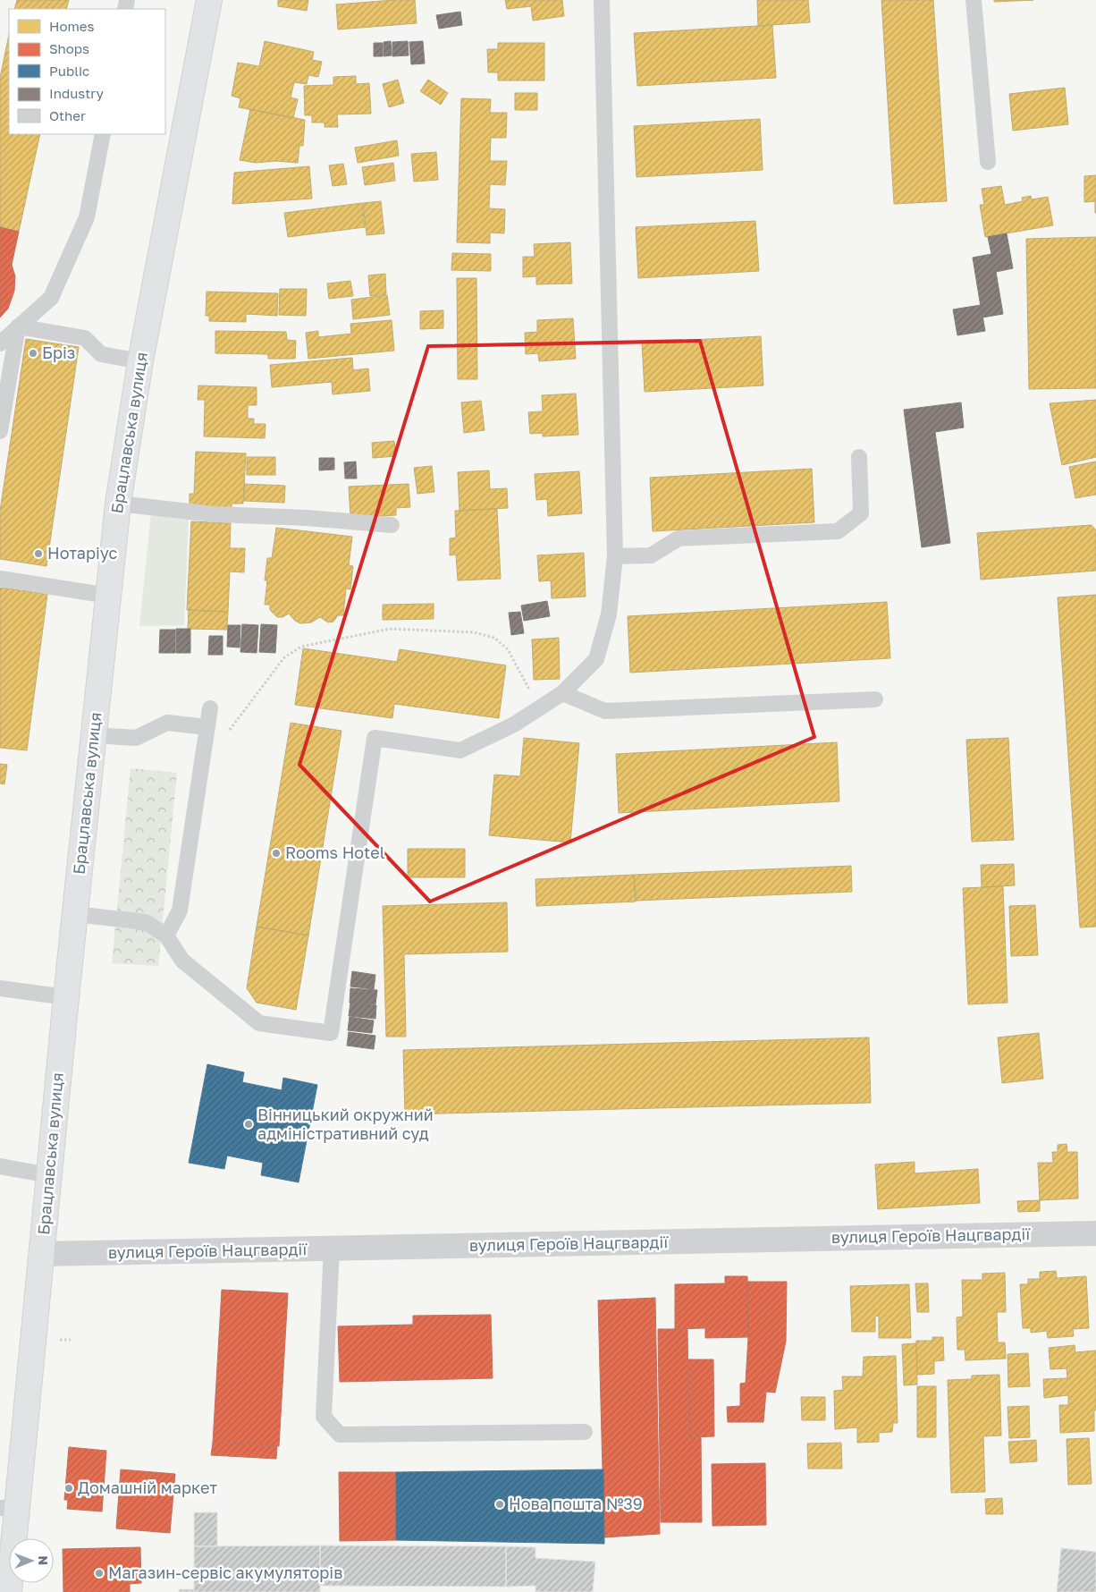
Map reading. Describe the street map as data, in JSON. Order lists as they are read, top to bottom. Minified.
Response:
{"streets":{"main road":["Брацлавська вулиця"],"street":["вулиця Героїв Нацгвардії"]},"crossings":[["Брацлавська вулиця","вулиця Героїв Нацгвардії"]],"places":["Бріз","Нотаріус","Rooms Hotel","Вінницький окружний адміністративний суд","Домашній маркет","Нова пошта №39","Магазин-сервіс акумуляторів"],"legend":["Homes","Shops","Public","Industry","Other"],"north":"right"}
